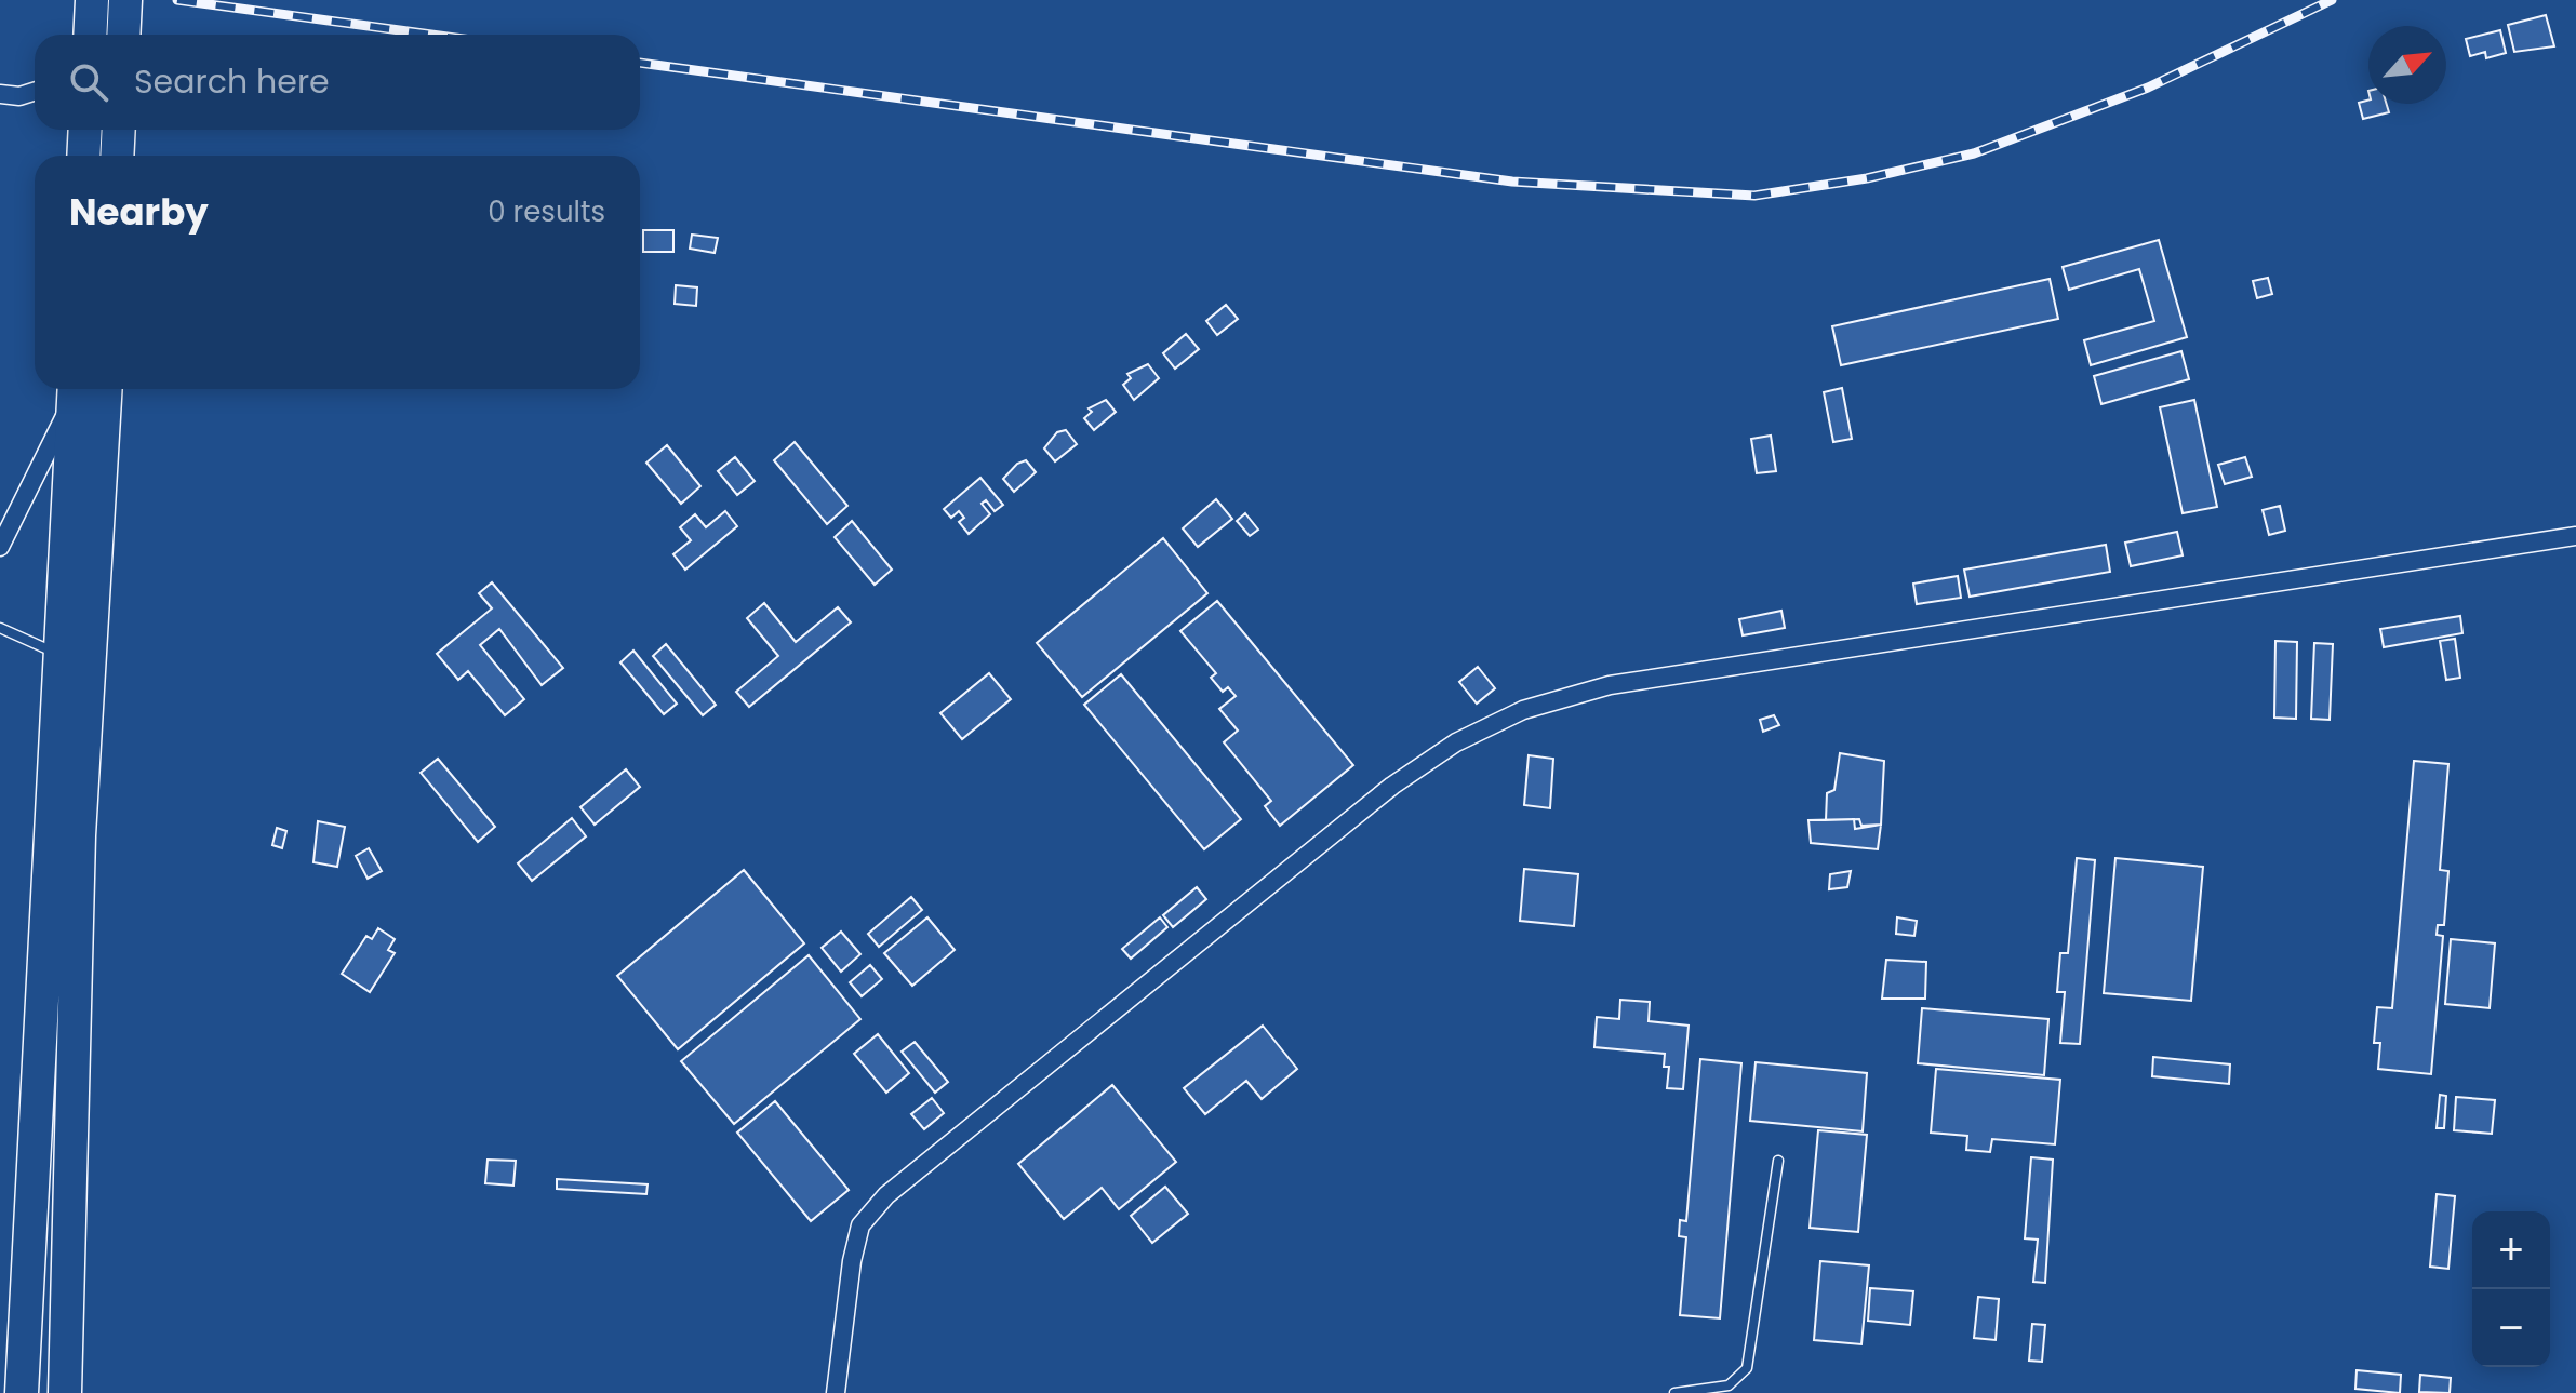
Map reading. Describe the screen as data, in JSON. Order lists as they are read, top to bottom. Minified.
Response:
{"north":"top right","page":{"search":"Search here","heading":["Nearby","0 results"],"map_buttons":["+","−"]}}
